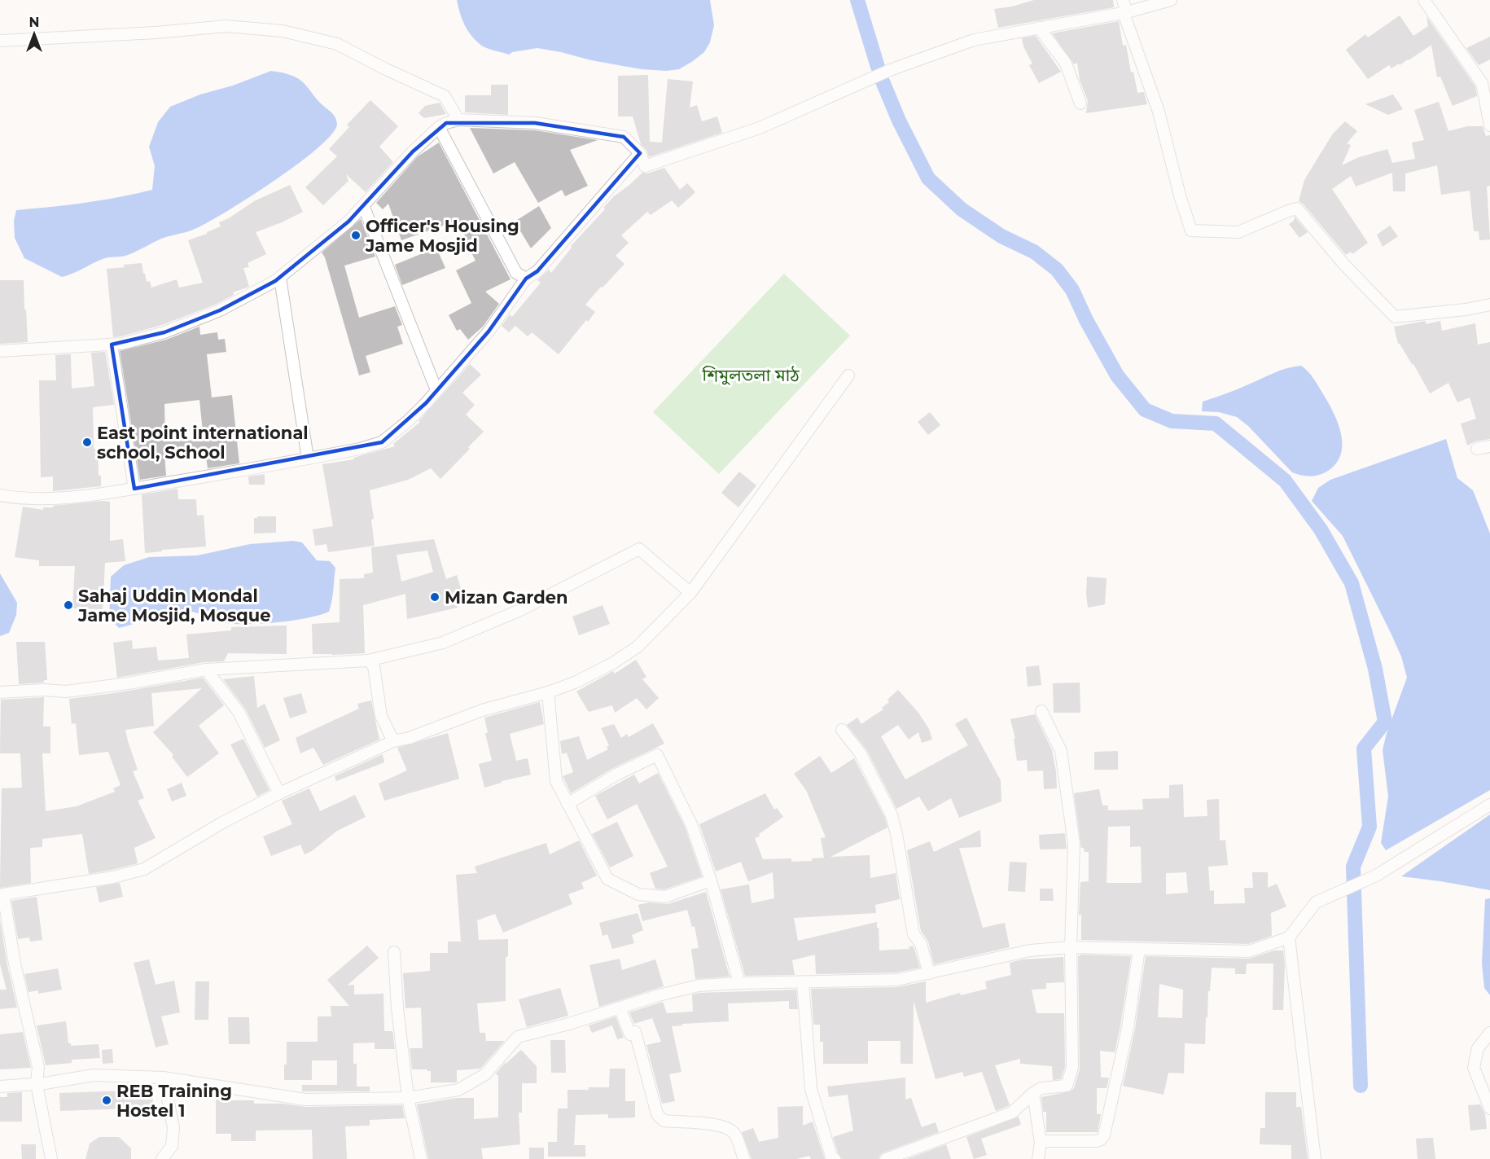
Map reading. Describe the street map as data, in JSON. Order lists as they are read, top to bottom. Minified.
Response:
{"parks":["শিমুলতলা মাঠ"],"places":["Officer's Housing Jame Mosjid","East point international school, School","Mizan Garden","Sahaj Uddin Mondal Jame Mosjid, Mosque","REB Training Hostel 1"],"north":"top"}
